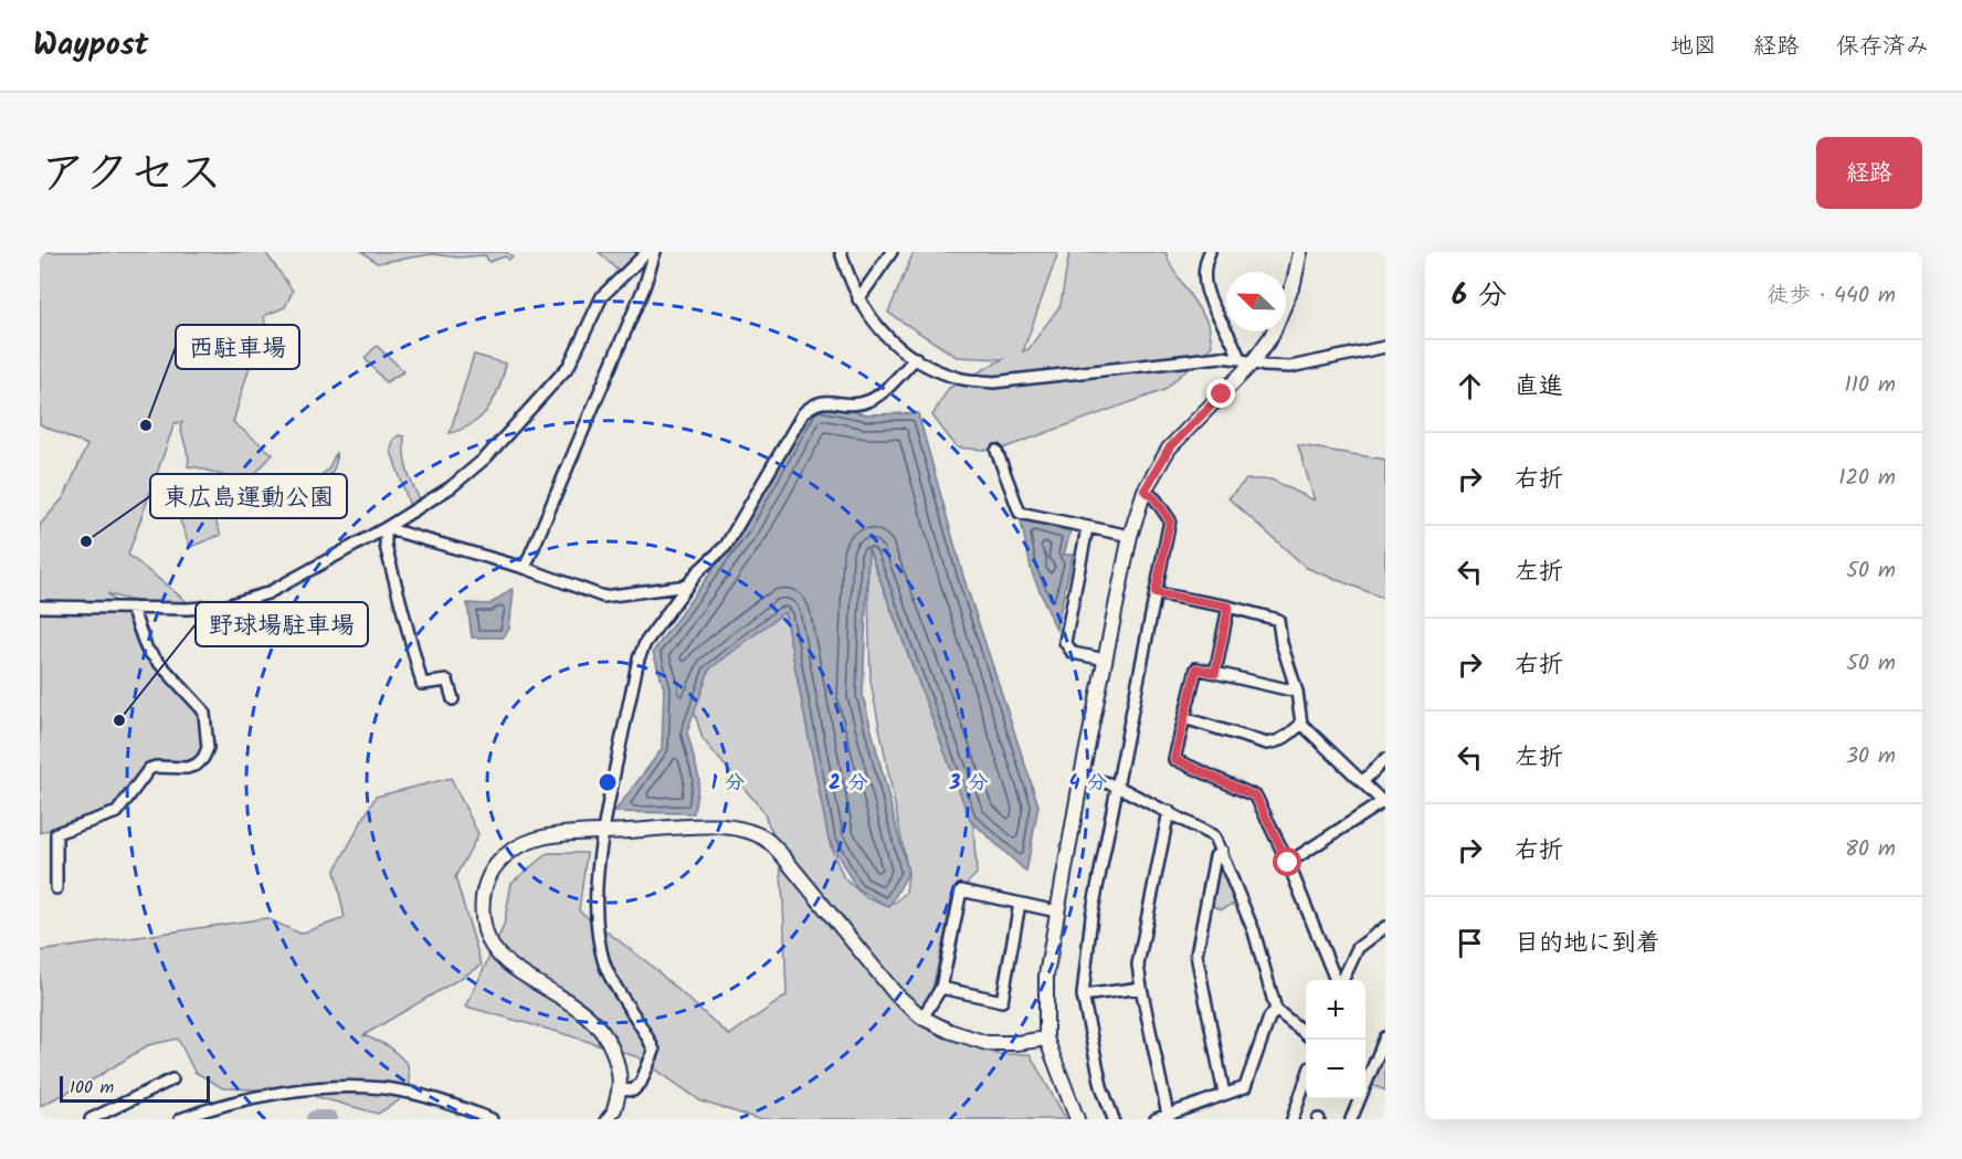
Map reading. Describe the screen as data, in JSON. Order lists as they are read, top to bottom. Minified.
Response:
{"places":["西駐車場","東広島運動公園","野球場駐車場"],"scale_bar":"100 m","north":"top left","page":{"header":"Waypost","nav":["地図","経路","保存済み"],"title":"アクセス","buttons":"経路","heading":["6 分","徒歩 · 440 m"],"list":[["直進","110 m"],["右折","120 m"],["左折","50 m"],["右折","50 m"],["左折","30 m"],["右折","80 m"],"目的地に到着"],"map_buttons":["+","−"],"scale":"100 m"},"rings":["1 分","2 分","3 分","4 分"]}
